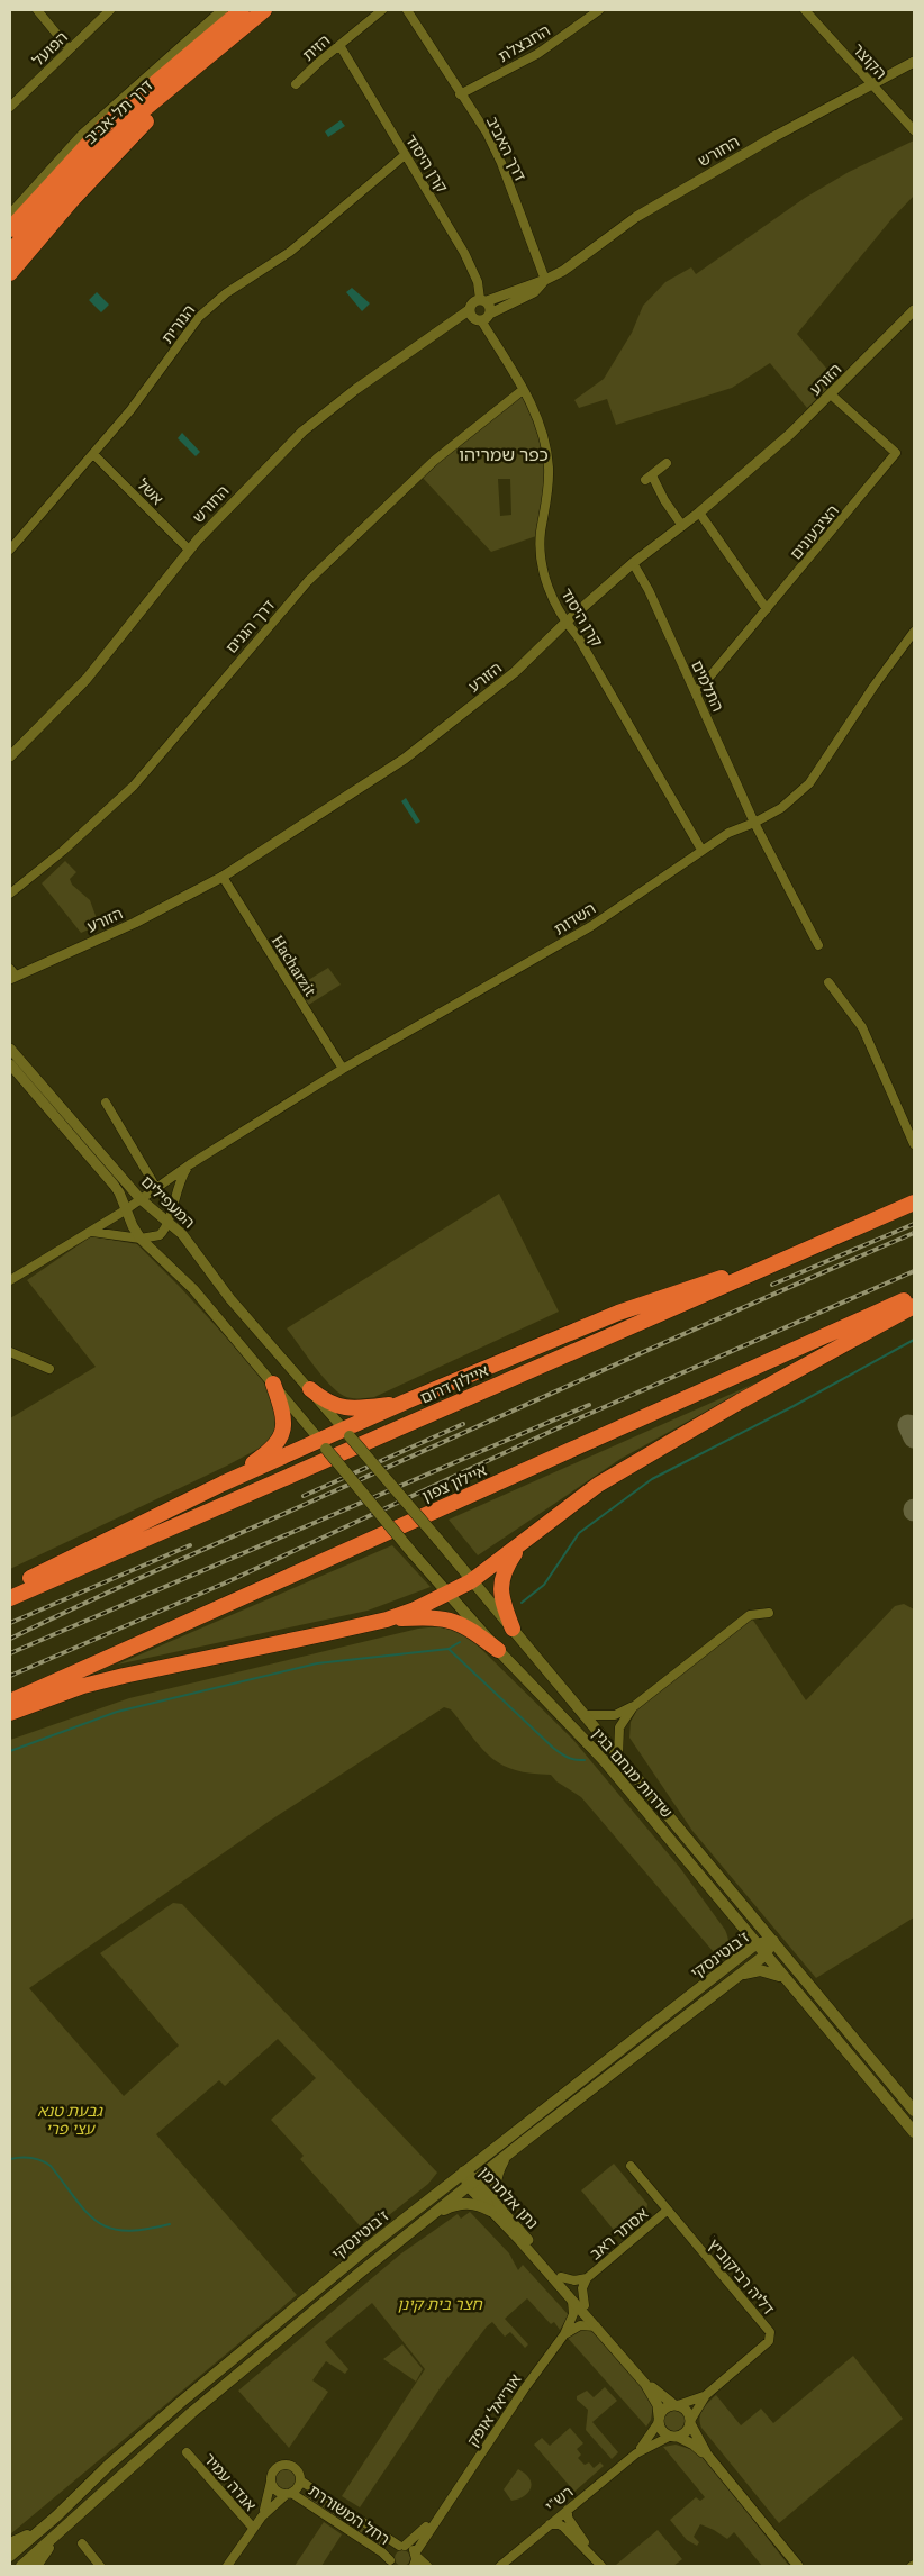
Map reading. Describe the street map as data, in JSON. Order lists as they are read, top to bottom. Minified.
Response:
{"streets":{"highway":["דרך תל-אביב","איילון דרום","איילון צפון"],"main road":["שדרות מנחם בגין","ז'בוטינסקי"],"street":["החבצלת","הזית","הפועל","הקוצר","דרך האביב","החורש","קרן היסוד","הנורית","הזורע","אשל","הציבעונים","דרך הגנים","התלמים","השדות","Hacharzit","המעפילים","נתן אלתרמן","אסתר ראב","'דליה רביקוביץ","אוריאל אופק","אנדה עמיר","רש\"י","רחל המשוררת"]},"crossings":[["החבצלת","דרך האביב"],["הזית","קרן היסוד"],["הקוצר","החורש"],["דרך האביב","החורש"],["החורש","קרן היסוד"],["החורש","אשל"],["קרן היסוד","הנורית"],["קרן היסוד","הזורע"],["קרן היסוד","דרך הגנים"],["קרן היסוד","השדות"],["הנורית","אשל"],["הזורע","הציבעונים"],["הזורע","התלמים"],["הזורע","Hacharzit"],["הציבעונים","התלמים"],["התלמים","השדות"],["השדות","Hacharzit"],["השדות","המעפילים"],["המעפילים","שדרות מנחם בגין"],["שדרות מנחם בגין","ז'בוטינסקי"],["ז'בוטינסקי","נתן אלתרמן"],["נתן אלתרמן","אסתר ראב"],["נתן אלתרמן","'דליה רביקוביץ"],["נתן אלתרמן","אוריאל אופק"],["נתן אלתרמן","רש\"י"],["אסתר ראב","'דליה רביקוביץ"],["'דליה רביקוביץ","רש\"י"],["אוריאל אופק","רחל המשוררת"]],"districts":["כפר שמריהו"],"parks":["גבעת טנא עצי פרי","חצר בית קינן"]}
